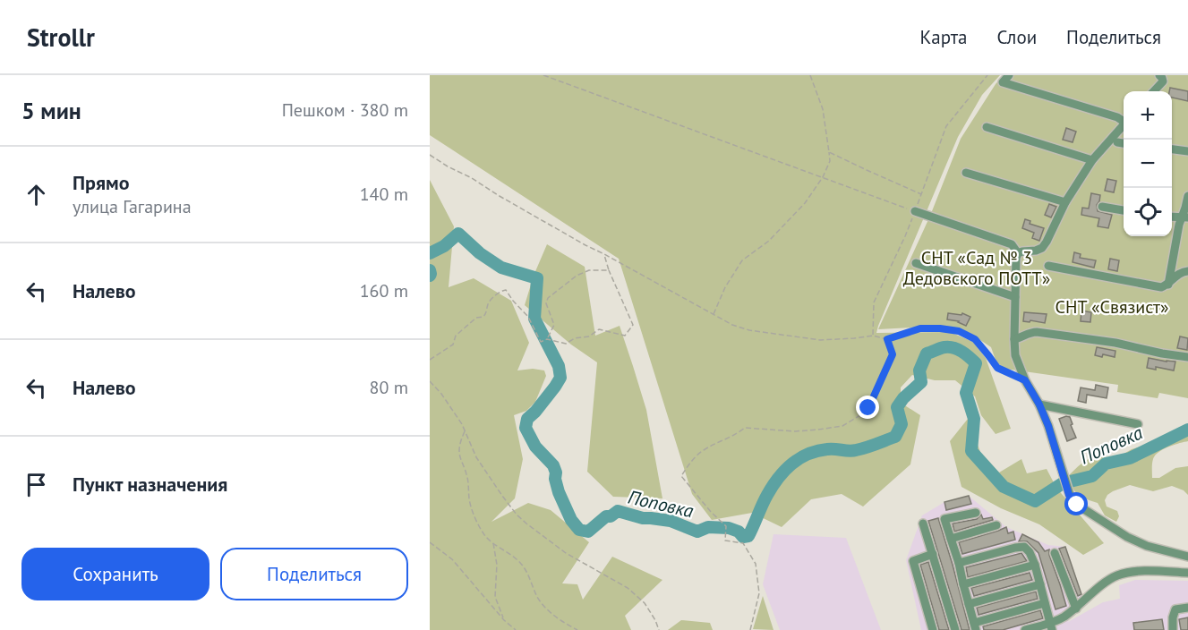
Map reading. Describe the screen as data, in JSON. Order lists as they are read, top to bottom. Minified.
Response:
{"water":["Поповка"],"parks":["СНТ «Сад № 3 Дедовского ПОТТ»","СНТ «Связист»"],"page":{"header":"Strollr","nav":["Карта","Слои","Поделиться"],"heading":["5 мин","Пешком · 380 m"],"map_buttons":["+","−"],"list":[["Прямо","улица Гагарина","140 m"],["Налево","160 m"],["Налево","80 m"],"Пункт назначения"],"buttons":["Сохранить","Поделиться"]}}
